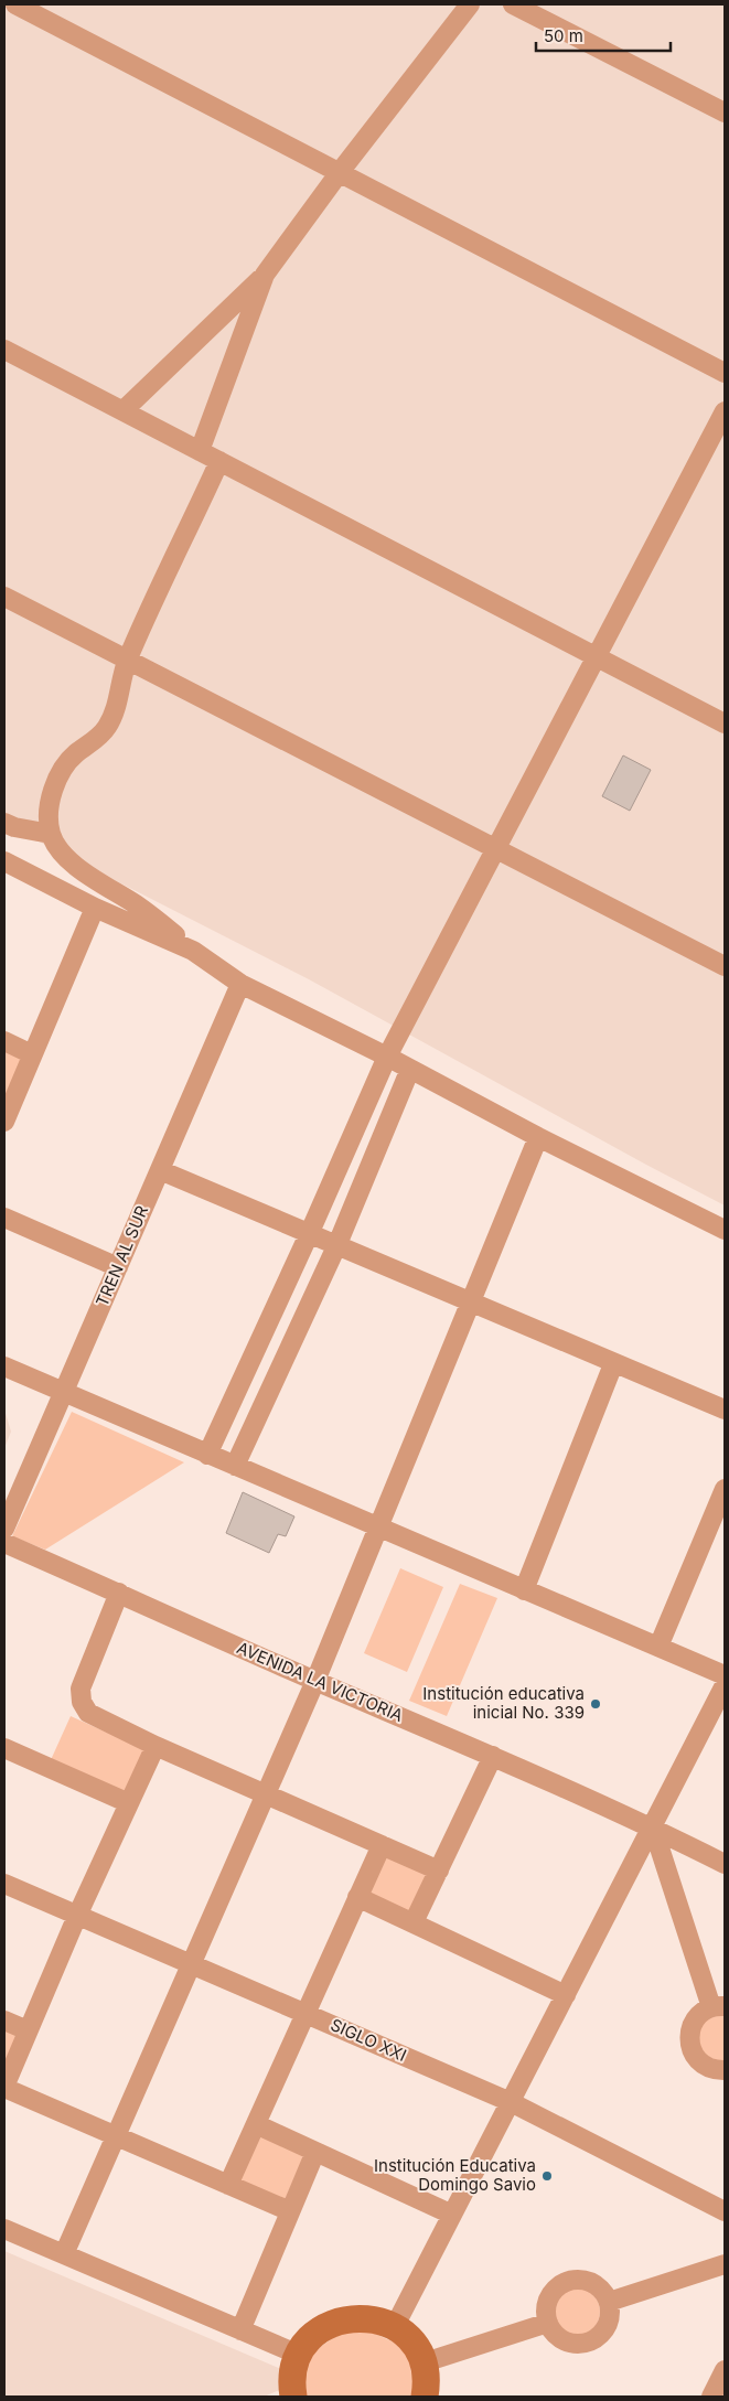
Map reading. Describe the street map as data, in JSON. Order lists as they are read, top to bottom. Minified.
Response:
{"streets":{"street":["TREN AL SUR","AVENIDA LA VICTORIA","SIGLO XXI"]},"places":["Institución educativa inicial No. 339","Institución Educativa Domingo Savio"],"scale_bar":"50 m"}
